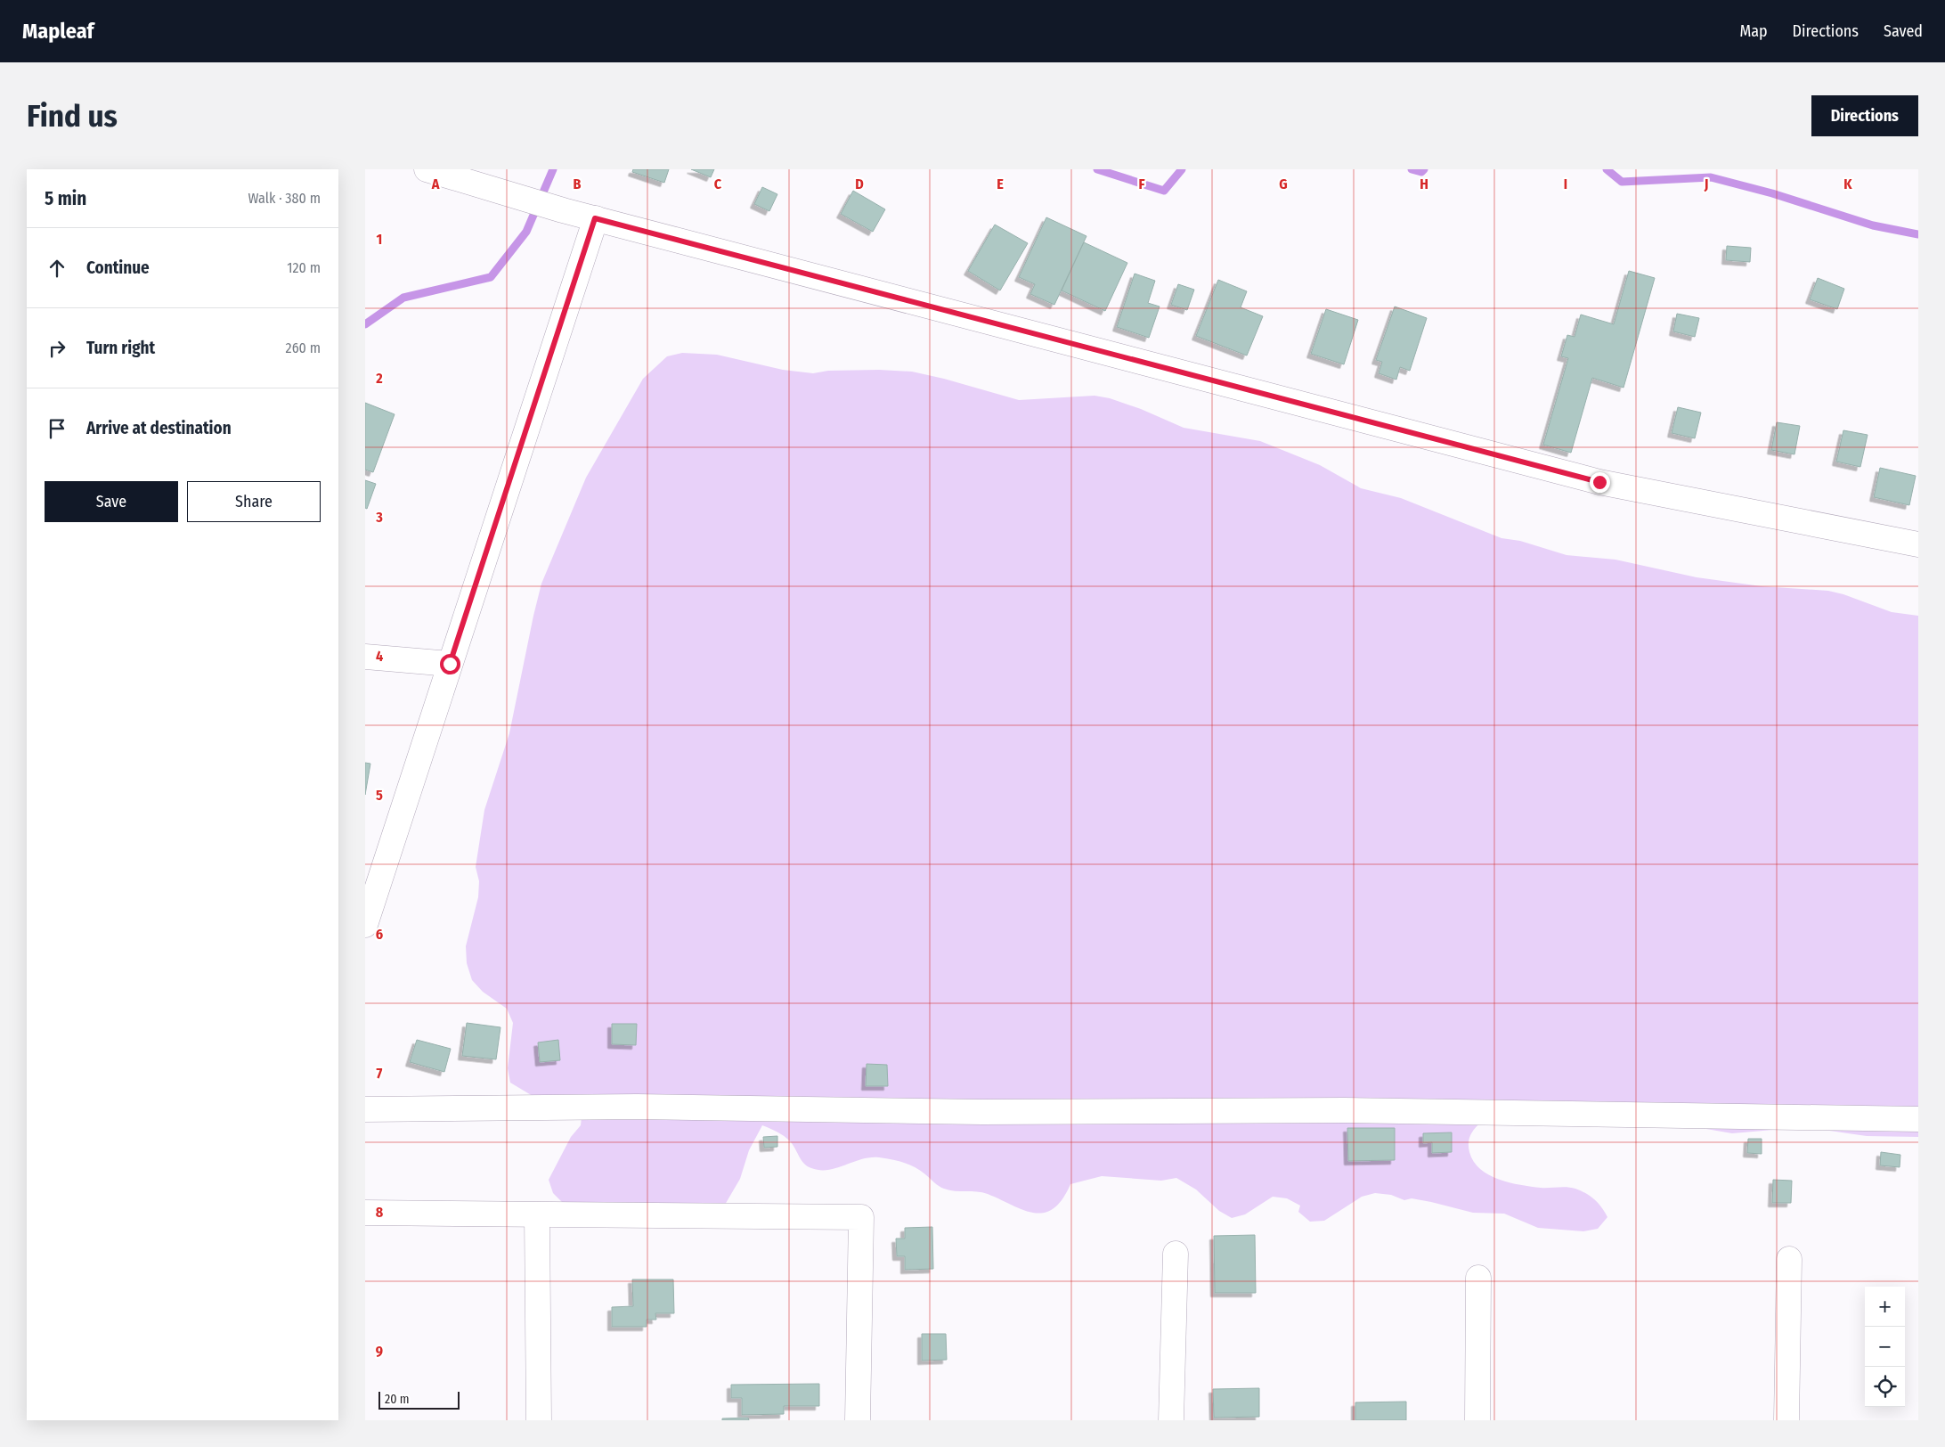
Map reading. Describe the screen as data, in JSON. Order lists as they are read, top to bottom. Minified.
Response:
{"scale_bar":"20 m","page":{"header":"Mapleaf","nav":["Map","Directions","Saved"],"buttons":["Directions",["Save","Share"]],"title":"Find us","heading":["5 min","Walk · 380 m"],"list":[["Continue","120 m"],["Turn right","260 m"],"Arrive at destination"],"map_buttons":["+","−"],"scale":"20 m"},"grid":{"columns":["A","B","C","D","E","F","G","H","I","J","K"],"rows":["1","2","3","4","5","6","7","8","9"]}}
